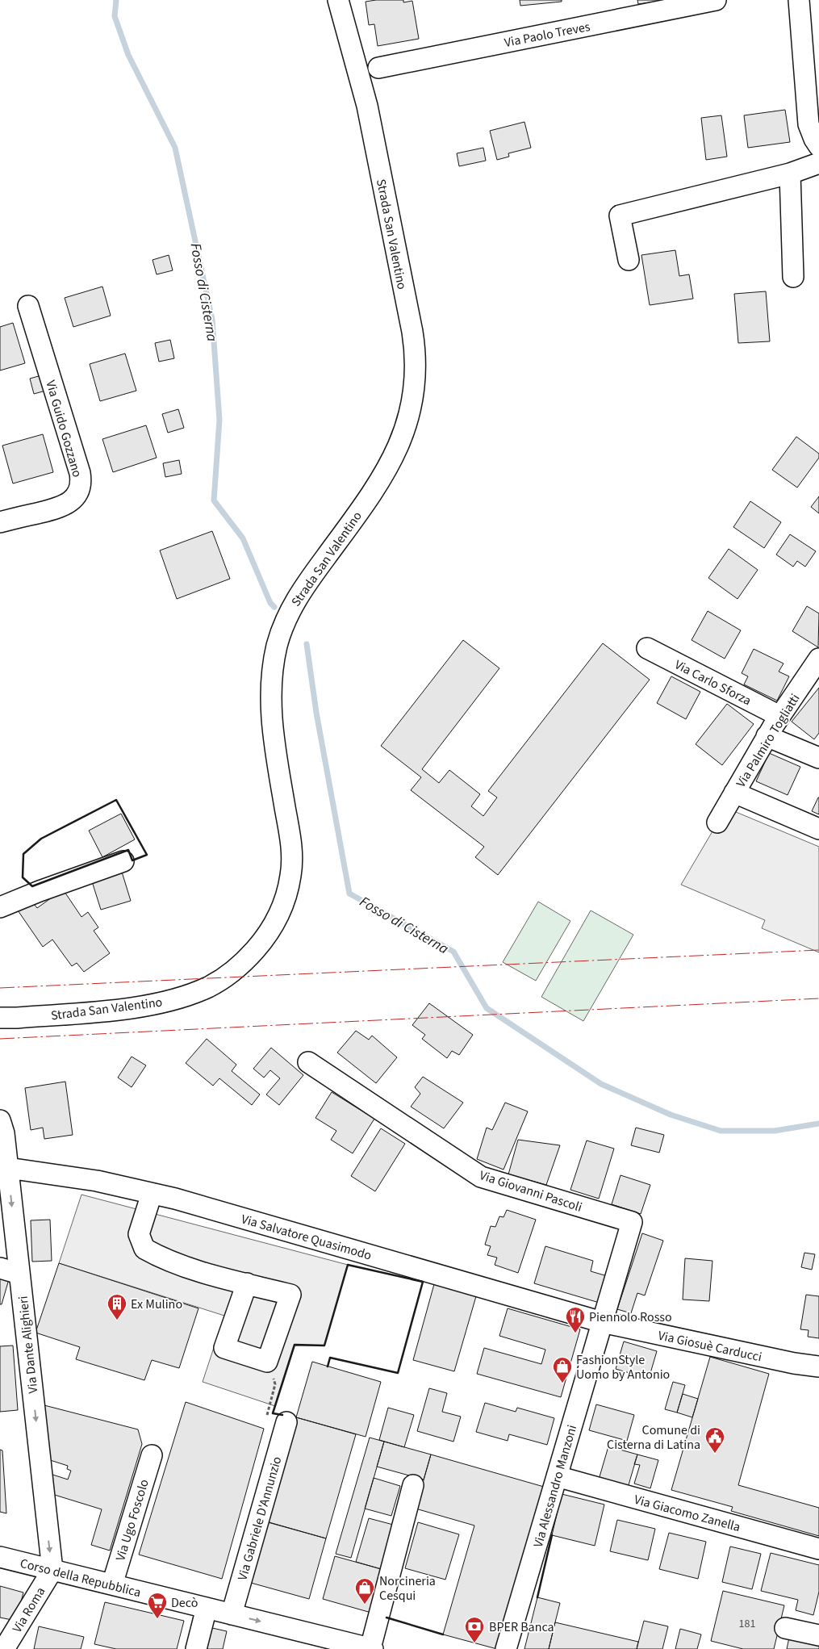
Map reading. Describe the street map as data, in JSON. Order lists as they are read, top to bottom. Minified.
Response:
{"streets":{"street":["Via Paolo Treves","Strada San Valentino","Via Guido Gozzano","Via Carlo Sforza","Via Palmiro Togliatti","Via Giovanni Pascoli","Via Salvatore Quasimodo","Via Dante Alighieri","Via Giosuè Carducci","Via Alessandro Manzoni","Via Giacomo Zanella","Via Gabriele D'Annunzio","Via Ugo Foscolo","Corso della Repubblica","Via Roma"]},"crossings":[["Via Carlo Sforza","Via Palmiro Togliatti"],["Via Giovanni Pascoli","Via Salvatore Quasimodo"],["Via Giovanni Pascoli","Via Giosuè Carducci"],["Via Giovanni Pascoli","Via Alessandro Manzoni"],["Via Salvatore Quasimodo","Via Dante Alighieri"],["Via Salvatore Quasimodo","Via Giosuè Carducci"],["Via Salvatore Quasimodo","Via Alessandro Manzoni"],["Via Dante Alighieri","Corso della Repubblica"],["Via Dante Alighieri","Via Roma"],["Via Giosuè Carducci","Via Alessandro Manzoni"],["Via Alessandro Manzoni","Via Giacomo Zanella"],["Via Gabriele D'Annunzio","Corso della Repubblica"],["Via Ugo Foscolo","Corso della Repubblica"],["Corso della Repubblica","Via Roma"]],"one_way":["Via Dante Alighieri","Corso della Repubblica"],"water":["Fosso di Cisterna"],"places":{"building":["Ex Mulino"],"restaurant":["Piennolo Rosso"],"shop":["FashionStyle Uomo by Antonio","Norcineria Cesqui"],"public building":["Comune di Cisterna di Latina"],"supermarket":["Decò"],"bank":["BPER Banca"]},"house_numbers":["181"]}
